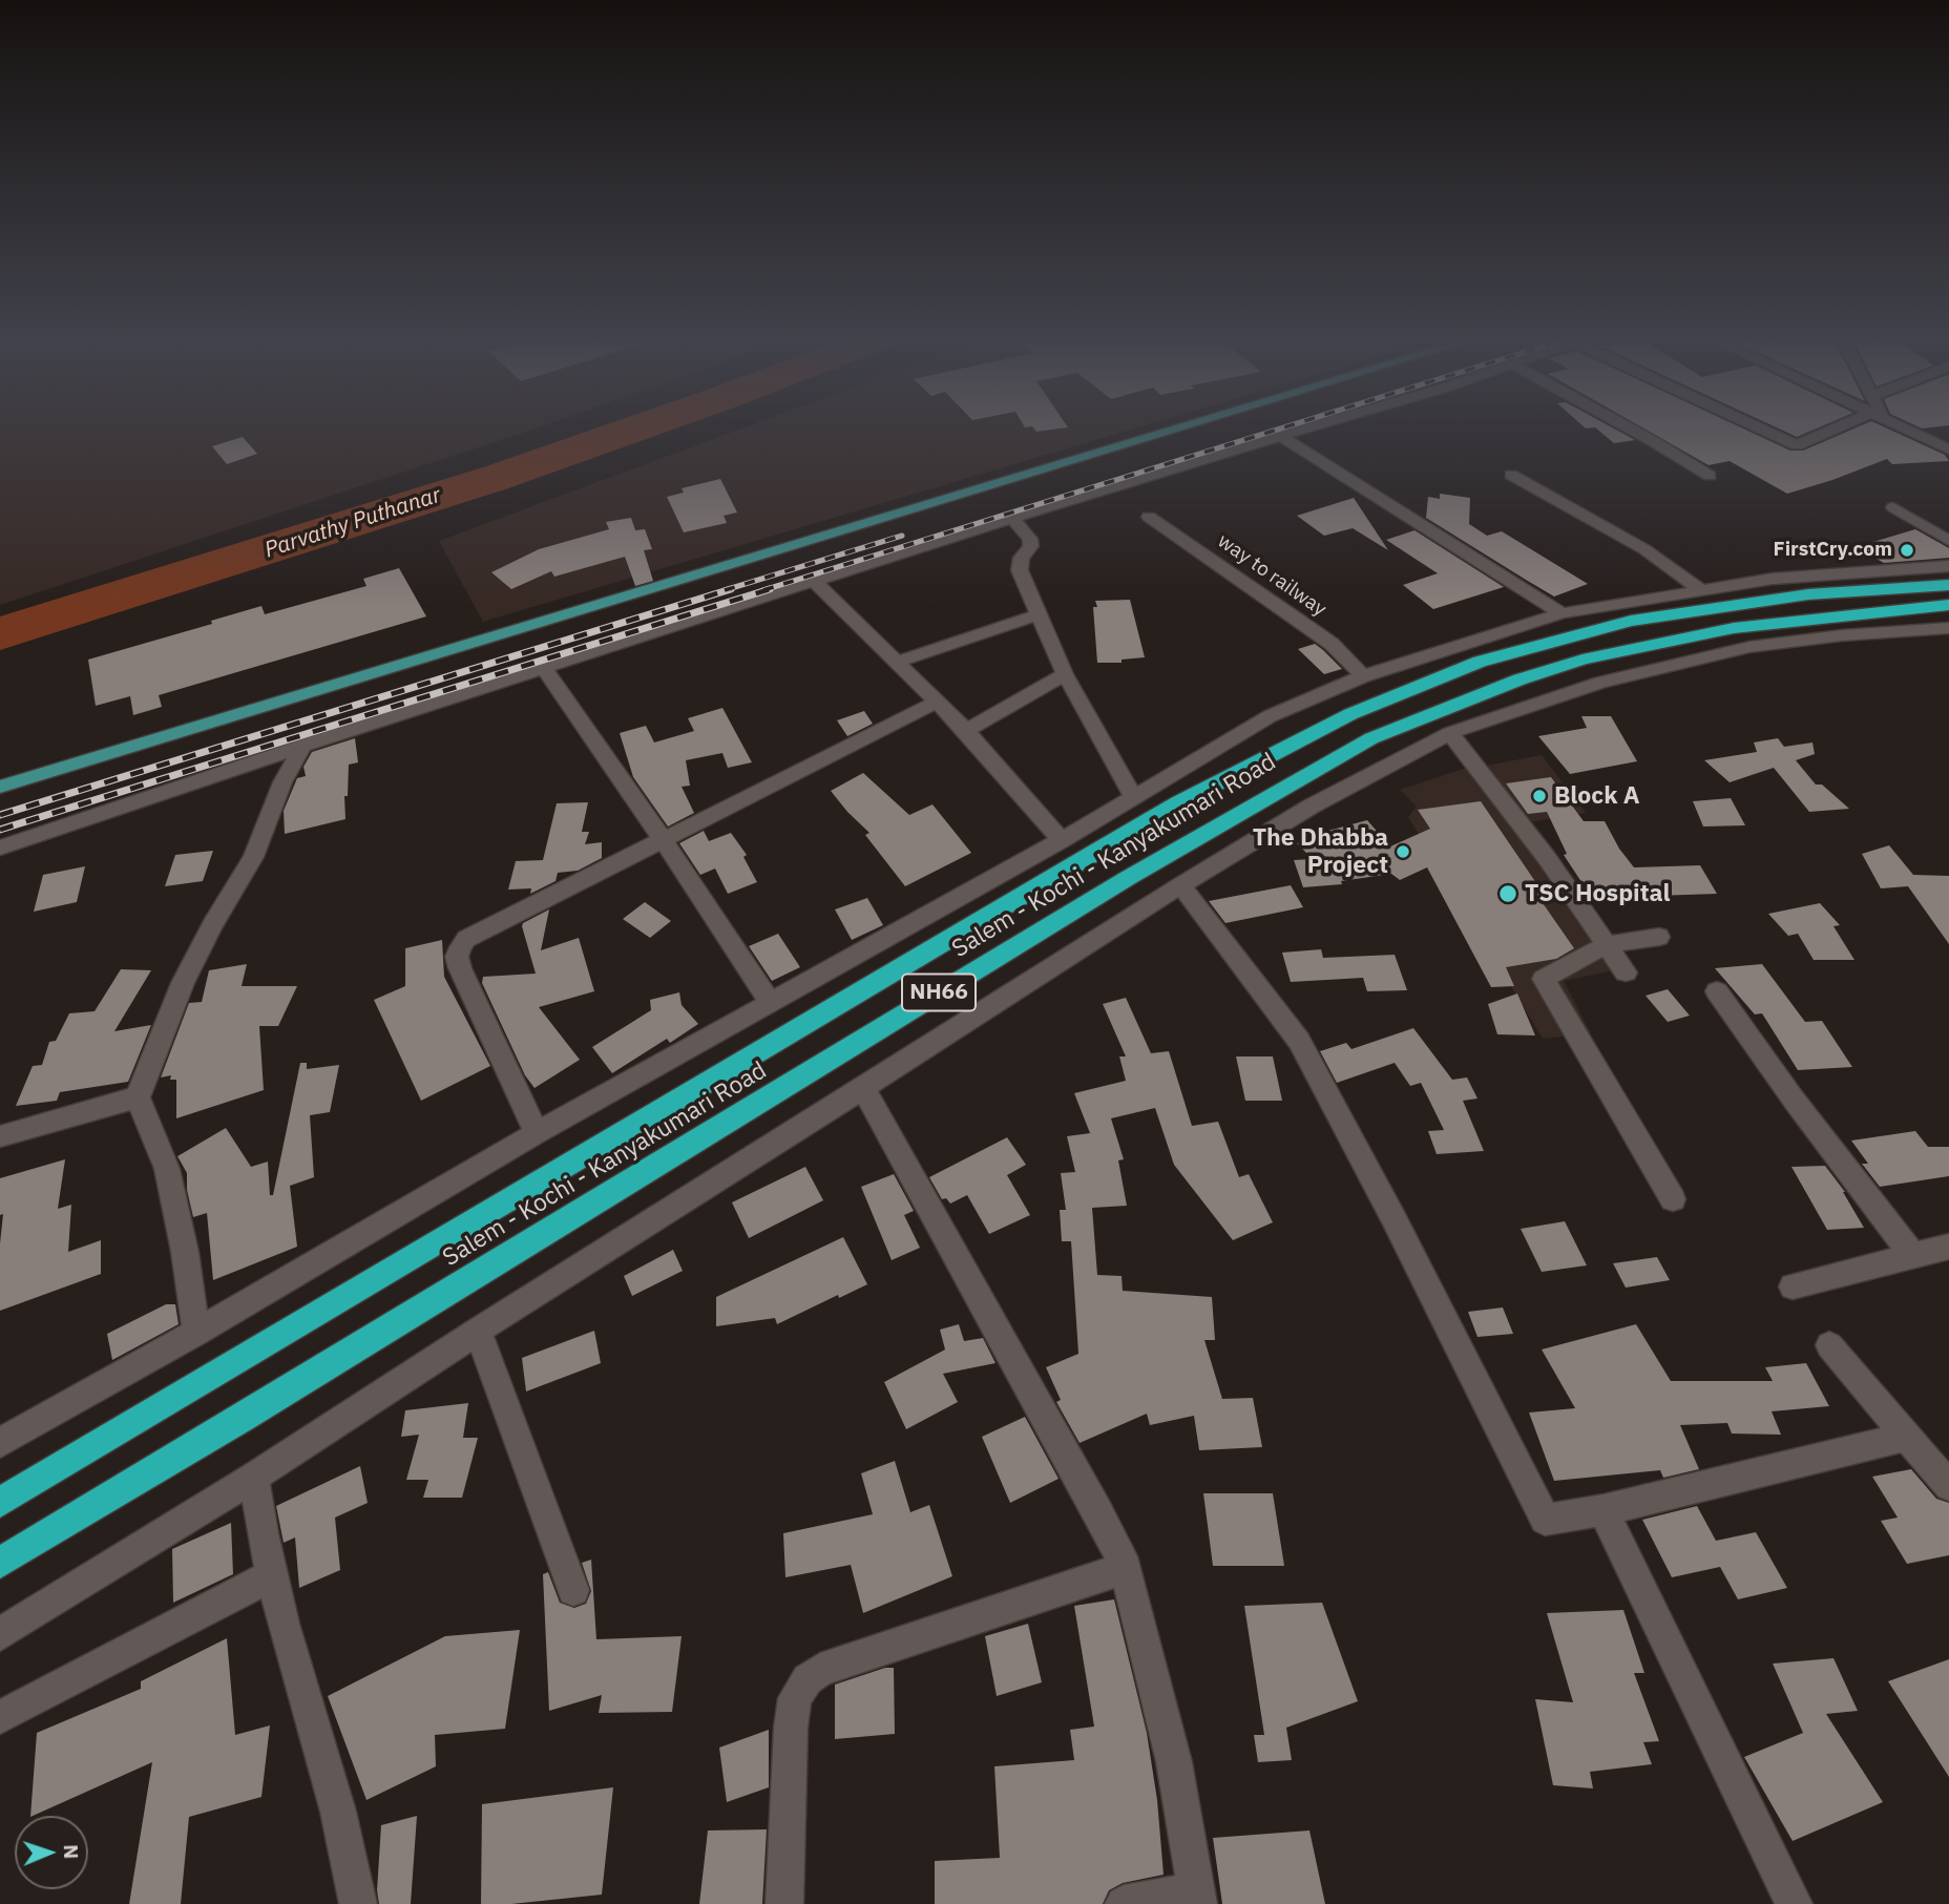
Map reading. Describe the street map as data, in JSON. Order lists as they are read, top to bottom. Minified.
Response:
{"streets":{"highway":["Salem - Kochi - Kanyakumari Road","NH66"],"street":["way to railway"]},"water":["Parvathy Puthanar"],"places":["FirstCry.com","Block A","The Dhabba Project","TSC Hospital"],"north":"right"}
